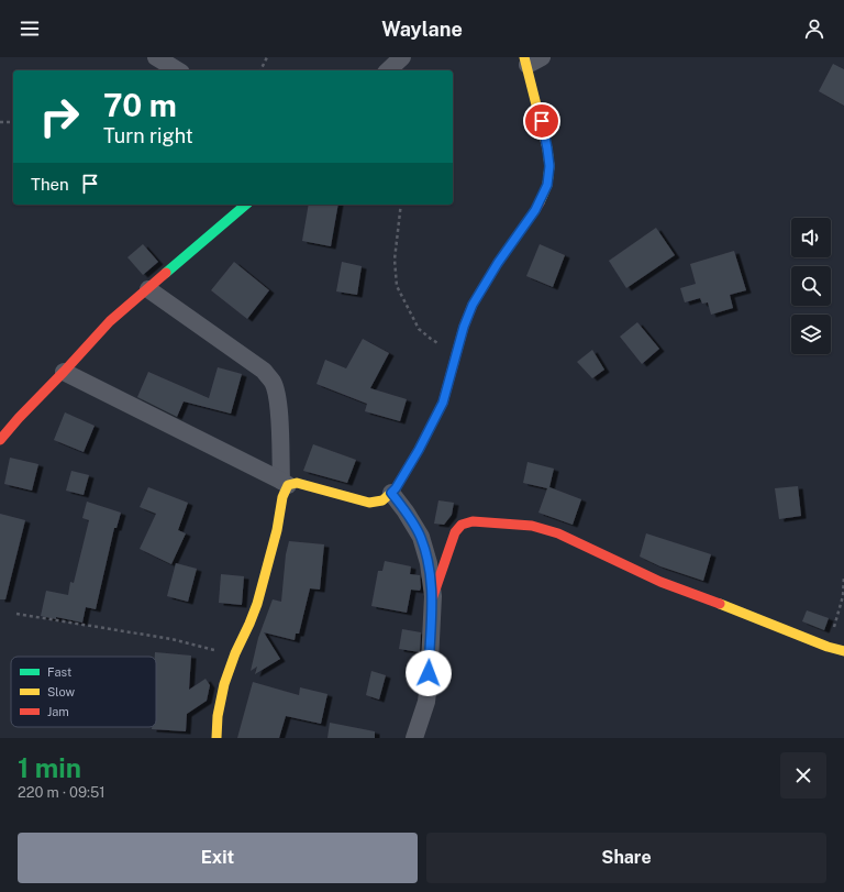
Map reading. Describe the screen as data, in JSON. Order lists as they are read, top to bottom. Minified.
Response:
{"legend":["Fast","Slow","Jam"],"page":{"header":"Waylane","turn":["70 m","Turn right"],"then":"Then","heading":["1 min","220 m · 09:51"],"buttons":["Exit","Share"]}}
